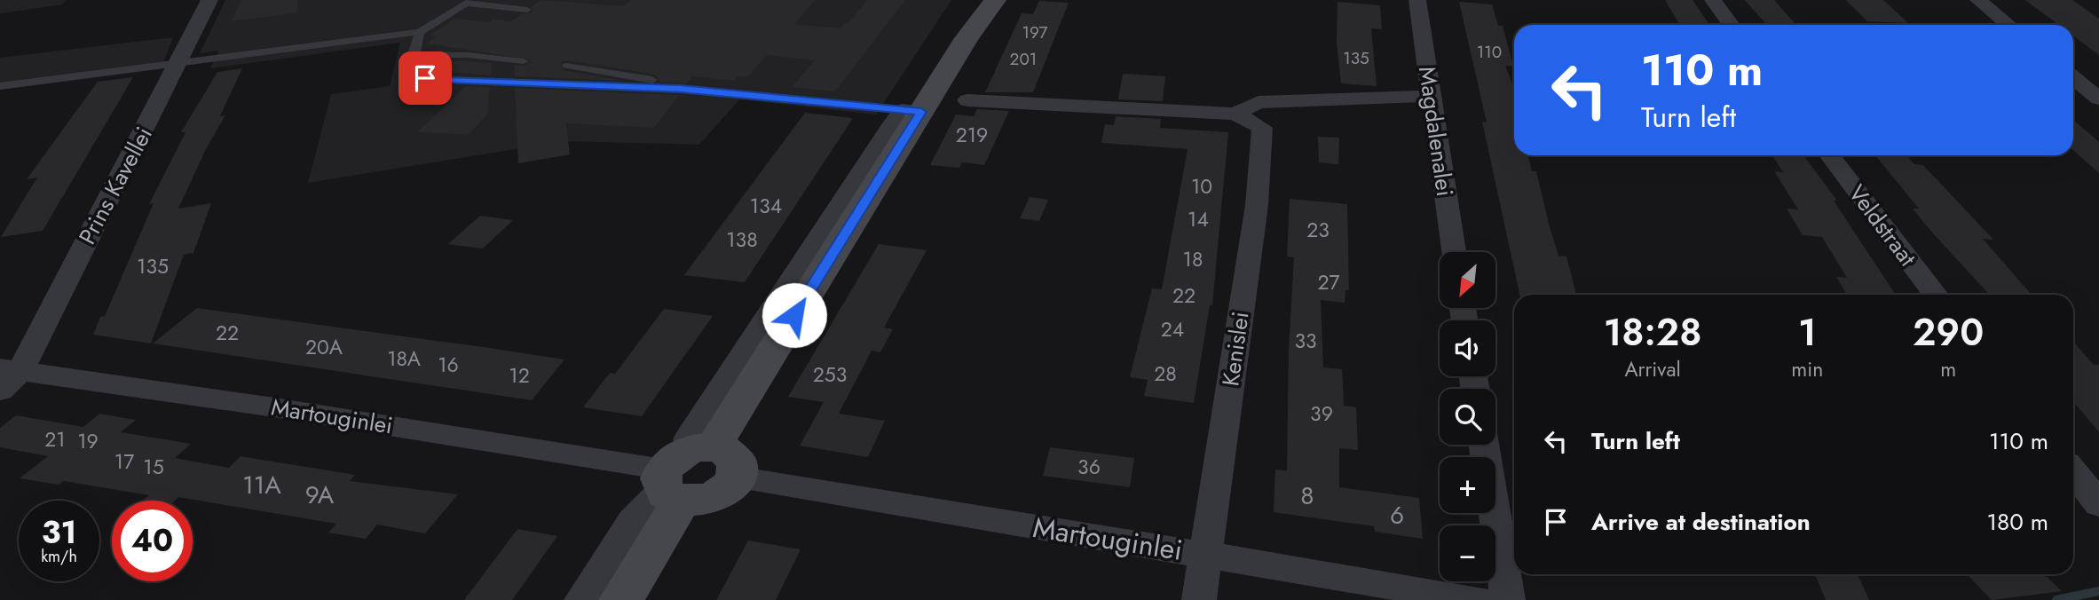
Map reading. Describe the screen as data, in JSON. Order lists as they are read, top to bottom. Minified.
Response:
{"streets":{"street":["Magdalenalei","Prins Kavellei","Veldstraat","Kenislei","Martouginlei"]},"crossings":[["Magdalenalei","Kenislei"],["Prins Kavellei","Martouginlei"],["Kenislei","Martouginlei"]],"house_numbers":["197","110","135","201","219","10","134","14","23","138","18","135","27","22","24","22","33","20A","18A","16","28","253","12","39","21","19","17","15","36","11A","9A","8","6"],"north":"bottom left","page":{"turn":["110 m","Turn left"],"map_buttons":["+","−"],"eta":["18:28","Arrival","1","min","290","m"],"list":[{"name":"Turn left","value":"110 m"},{"name":"Arrive at destination","value":"180 m"}],"speed":"31 km/h","limit":"40"}}
